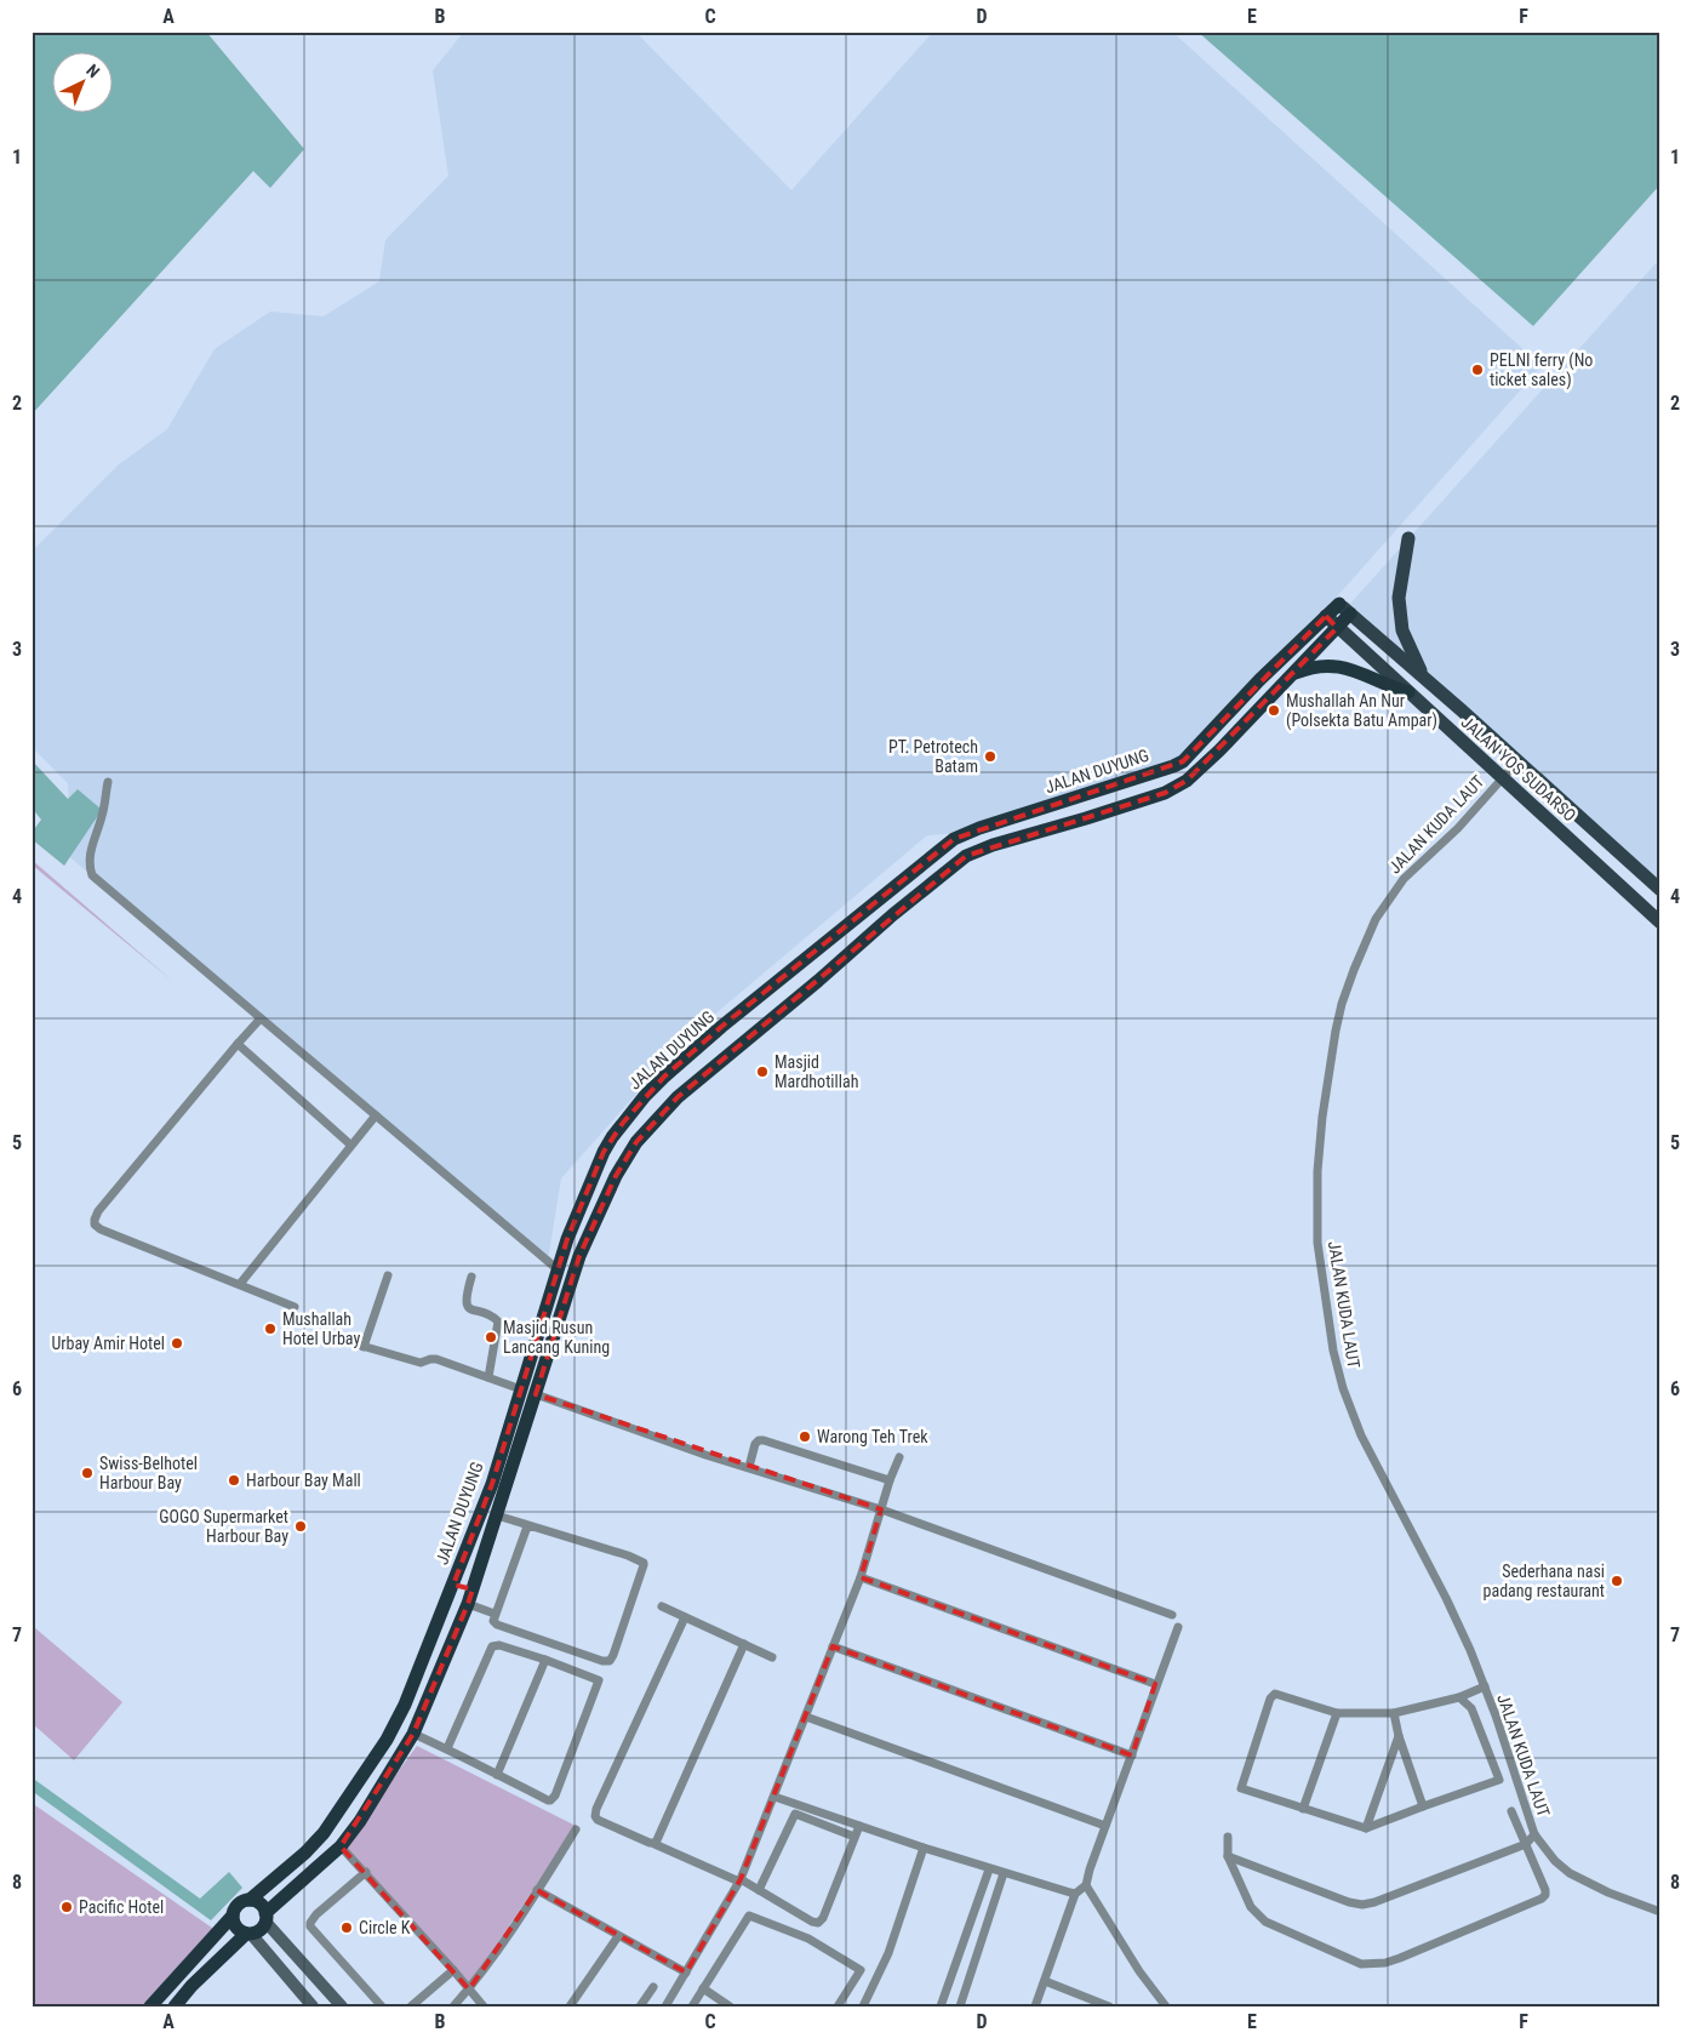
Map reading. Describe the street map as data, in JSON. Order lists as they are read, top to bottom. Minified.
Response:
{"streets":{"highway":["JALAN DUYUNG"],"main road":["JALAN YOS SUDARSO"],"street":["JALAN KUDA LAUT"]},"crossings":[["JALAN YOS SUDARSO","JALAN DUYUNG"],["JALAN YOS SUDARSO","JALAN KUDA LAUT"]],"places":["PELNI ferry (No ticket sales)","Mushallah An Nur (Polsekta Batu Ampar)","PT. Petrotech Batam","Masjid Mardhotillah","Mushallah Hotel Urbay","Masjid Rusun Lancang Kuning","Urbay Amir Hotel","Warong Teh Trek","Swiss-Belhotel Harbour Bay","Harbour Bay Mall","GOGO Supermarket Harbour Bay","Sederhana nasi padang restaurant","Pacific Hotel","Circle K"],"north":"top right","grid":{"columns":["A","B","C","D","E","F"],"rows":["1","2","3","4","5","6","7","8"]}}
